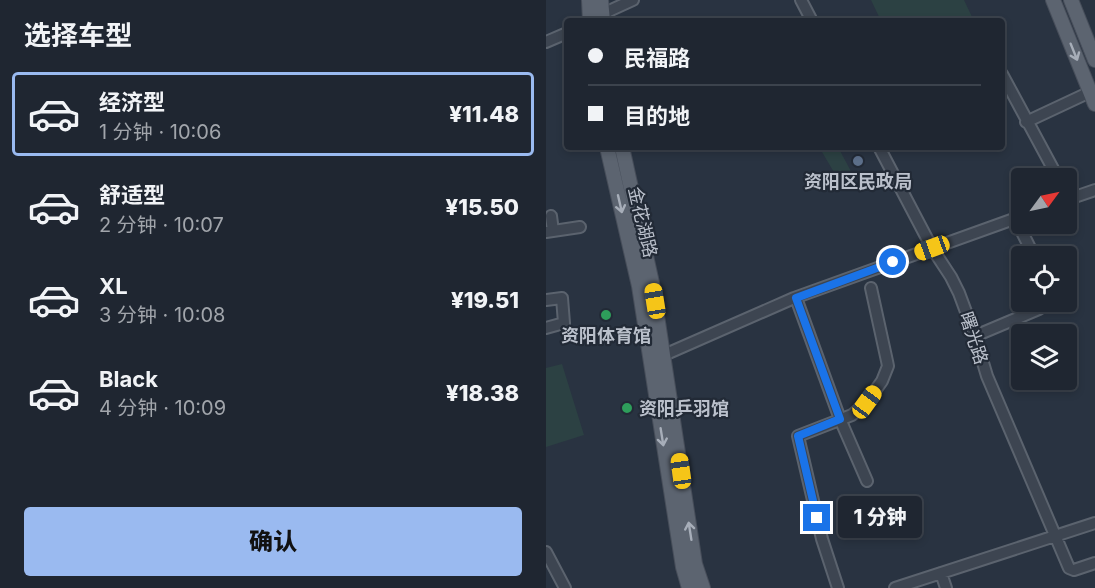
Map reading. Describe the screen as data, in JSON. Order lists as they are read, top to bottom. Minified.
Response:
{"streets":{"main road":["金花湖路"],"street":["曙光路"]},"places":["资阳区民政局","资阳体育馆","资阳乒羽馆"],"north":"top right","page":{"heading":"选择车型","banner":["民福路","目的地"],"list":[{"name":"经济型","note":"1 分钟 · 10:06","value":"¥11.48"},{"name":"舒适型","note":"2 分钟 · 10:07","value":"¥15.50"},{"name":"XL","note":"3 分钟 · 10:08","value":"¥19.51"},{"name":"Black","note":"4 分钟 · 10:09","value":"¥18.38"}],"buttons":"确认","bubble":"1 分钟"}}
